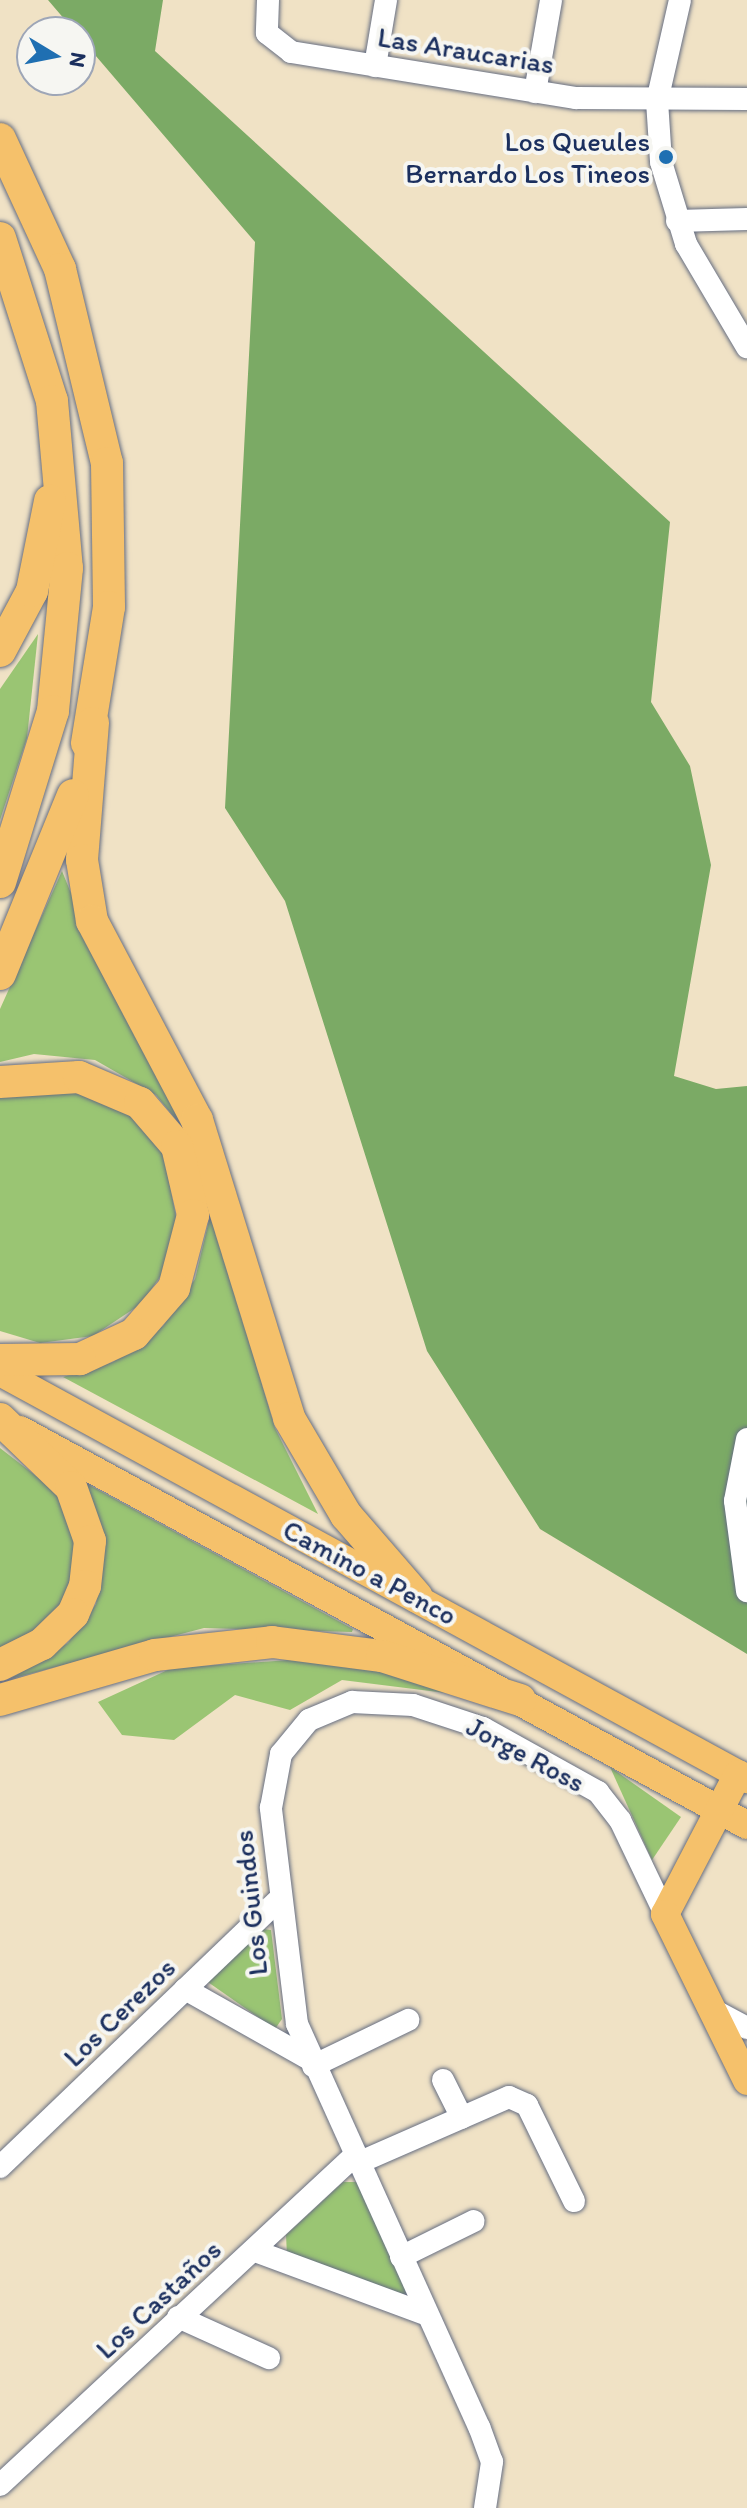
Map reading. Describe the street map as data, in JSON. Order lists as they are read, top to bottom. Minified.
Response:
{"streets":{"main road":["Camino a Penco","Jorge Ross"],"street":["Las Araucarias","Los Guindos","Los Cerezos","Los Castaños"]},"crossings":[["Jorge Ross","Los Guindos"],["Los Guindos","Los Cerezos"],["Los Guindos","Los Castaños"]],"places":["Los Queules Bernardo Los Tineos"],"north":"right"}
